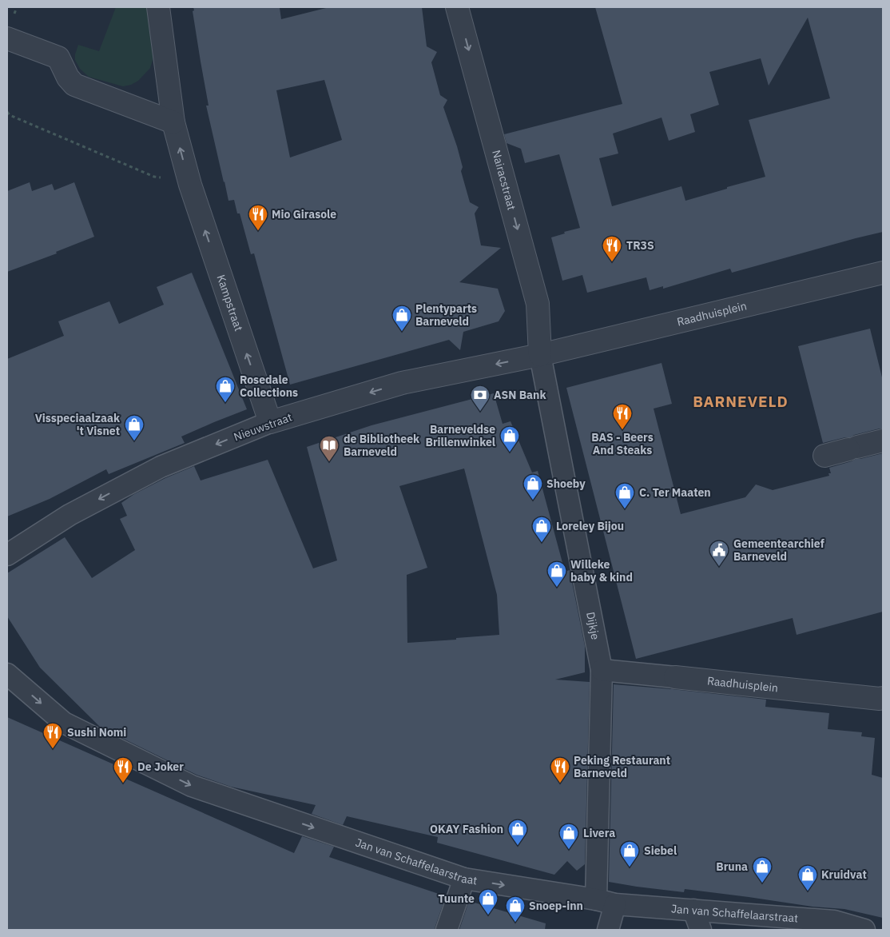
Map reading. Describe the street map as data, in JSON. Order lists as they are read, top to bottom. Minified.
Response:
{"streets":{"street":["Nairacstraat","Kampstraat","Raadhuisplein","Nieuwstraat","Dijkje","Jan van Schaffelaarstraat"]},"crossings":[["Nairacstraat","Raadhuisplein"],["Nairacstraat","Nieuwstraat"],["Nairacstraat","Dijkje"],["Kampstraat","Nieuwstraat"],["Raadhuisplein","Nieuwstraat"],["Raadhuisplein","Dijkje"],["Nieuwstraat","Dijkje"],["Dijkje","Jan van Schaffelaarstraat"]],"one_way":["Nairacstraat","Kampstraat","Nieuwstraat","Jan van Schaffelaarstraat"],"districts":["BARNEVELD"],"places":{"restaurant":["Mio Girasole","TR3S","BAS - Beers And Steaks","Sushi Nomi","De Joker","Peking Restaurant Barneveld"],"shop":["Plentyparts Barneveld","Rosedale Collections","Visspeciaalzaak 't Visnet","Barneveldse Brillenwinkel","Shoeby","C. Ter Maaten","Loreley Bijou","Willeke baby & kind","OKAY Fashion","Livera","Siebel","Bruna","Kruidvat","Tuunte","Snoep-inn"],"bank":["ASN Bank"],"library":["de Bibliotheek Barneveld"],"public building":["Gemeentearchief Barneveld"]}}
